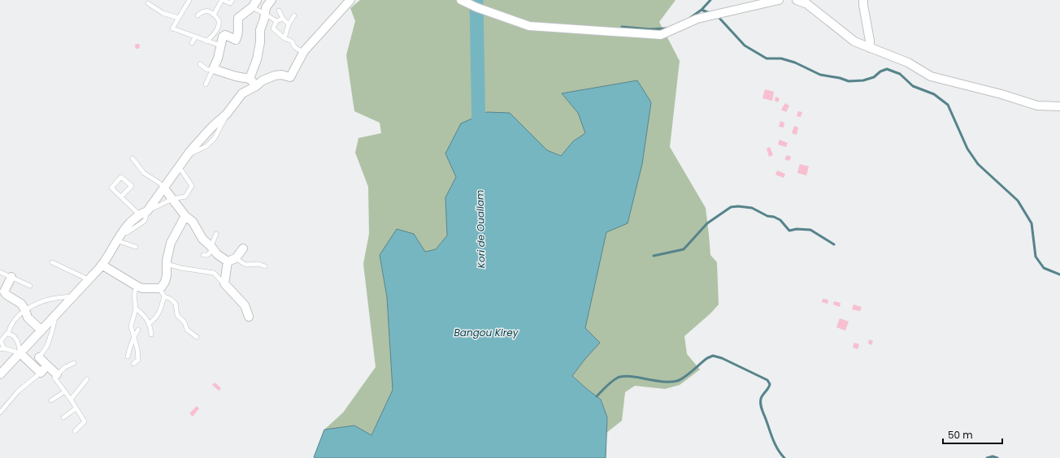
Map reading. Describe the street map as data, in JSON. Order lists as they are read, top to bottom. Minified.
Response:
{"water":["Kori de Ouallam","Bangou Kirey"],"scale_bar":"50 m"}
